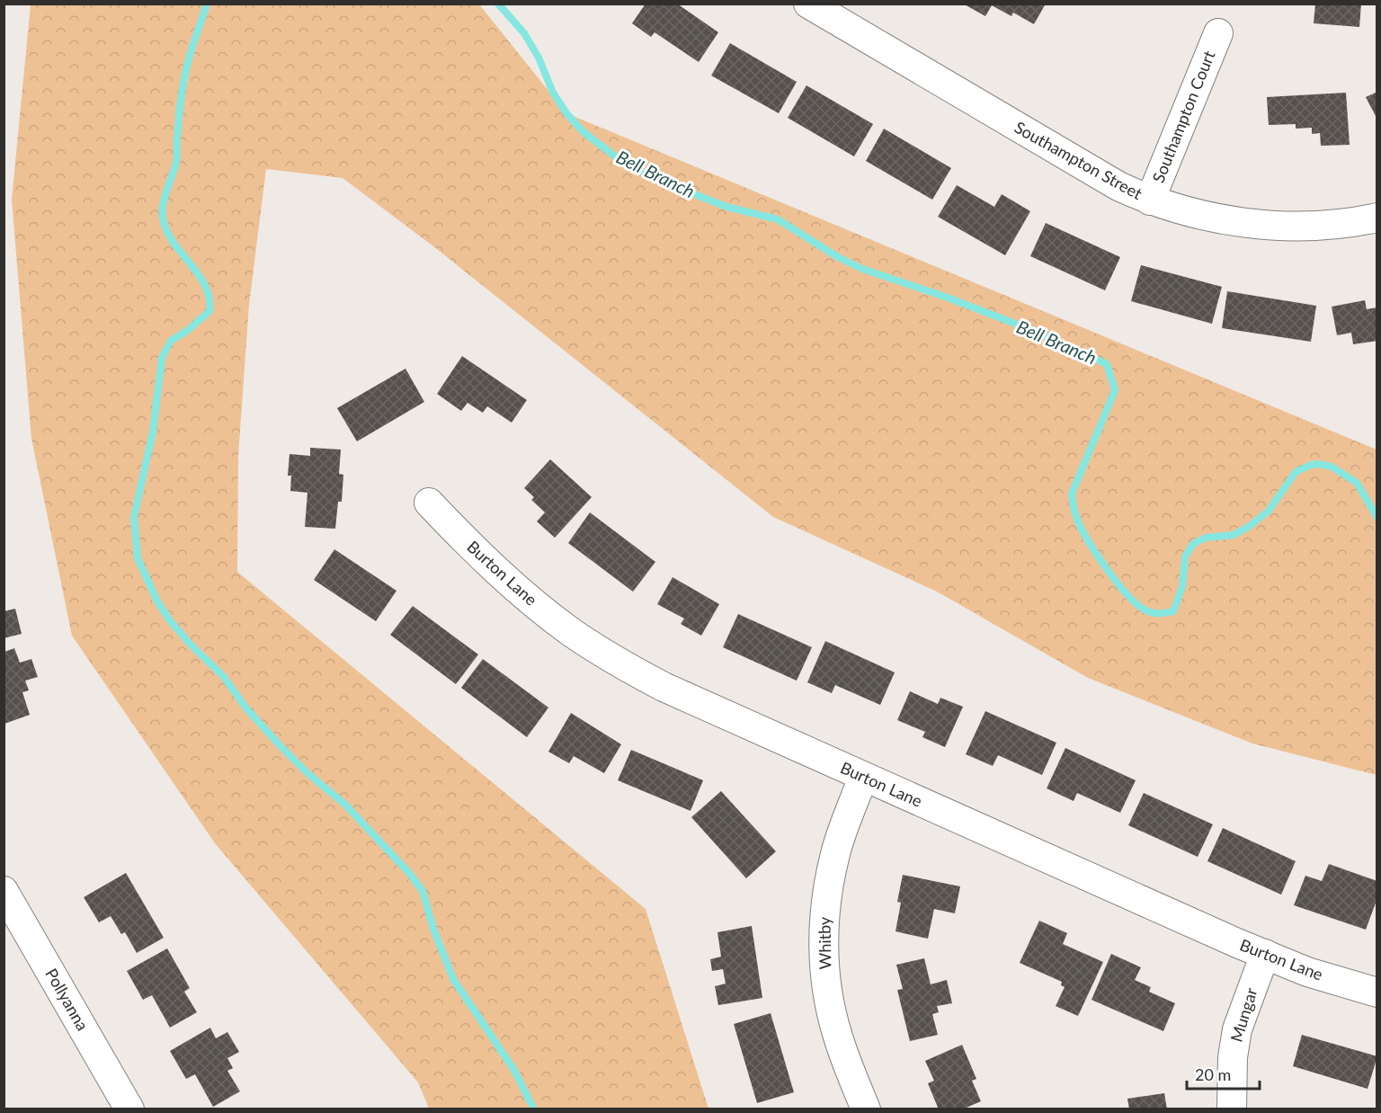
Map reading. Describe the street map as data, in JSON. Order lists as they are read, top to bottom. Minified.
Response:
{"streets":{"street":["Southampton Court","Southampton Street","Burton Lane","Whitby","Pollyanna","Mungar"]},"crossings":[["Southampton Court","Southampton Street"],["Burton Lane","Whitby"],["Burton Lane","Mungar"]],"water":["Bell Branch"],"scale_bar":"20 m"}
